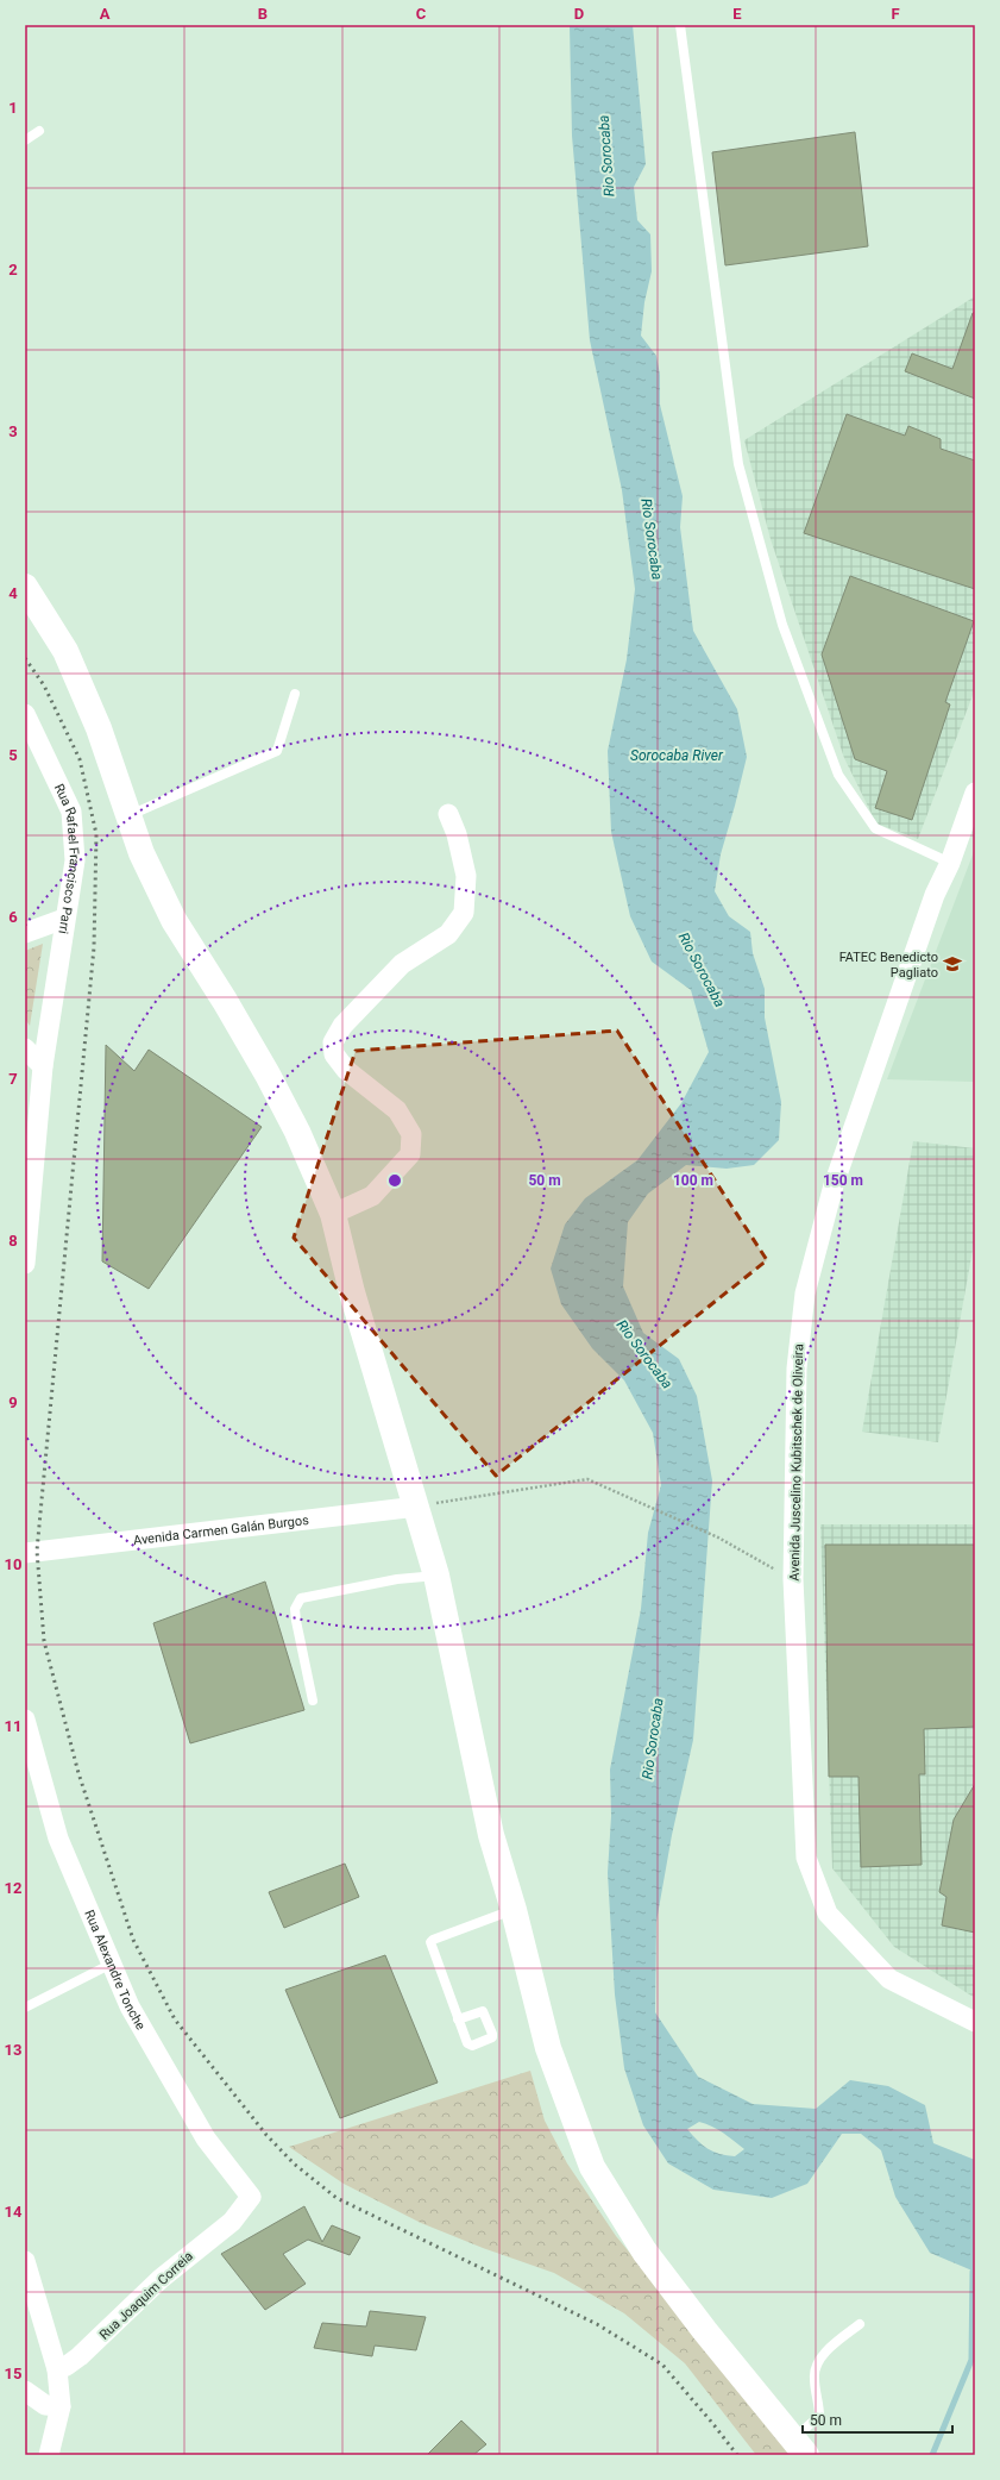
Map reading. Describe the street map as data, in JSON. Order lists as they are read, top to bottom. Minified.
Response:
{"streets":{"street":["Rua Rafael Francisco Parri","Avenida Juscelino Kubitschek de Oliveira","Avenida Carmen Galán Burgos","Rua Alexandre Tonche","Rua Joaquim Correia"]},"crossings":[["Rua Alexandre Tonche","Rua Joaquim Correia"]],"water":["Rio Sorocaba","Sorocaba River"],"places":{"school or university":["FATEC Benedicto Pagliato"]},"scale_bar":"50 m","grid":{"columns":["A","B","C","D","E","F"],"rows":["1","2","3","4","5","6","7","8","9","10","11","12","13","14","15"]},"rings":["50 m","100 m","150 m"]}
